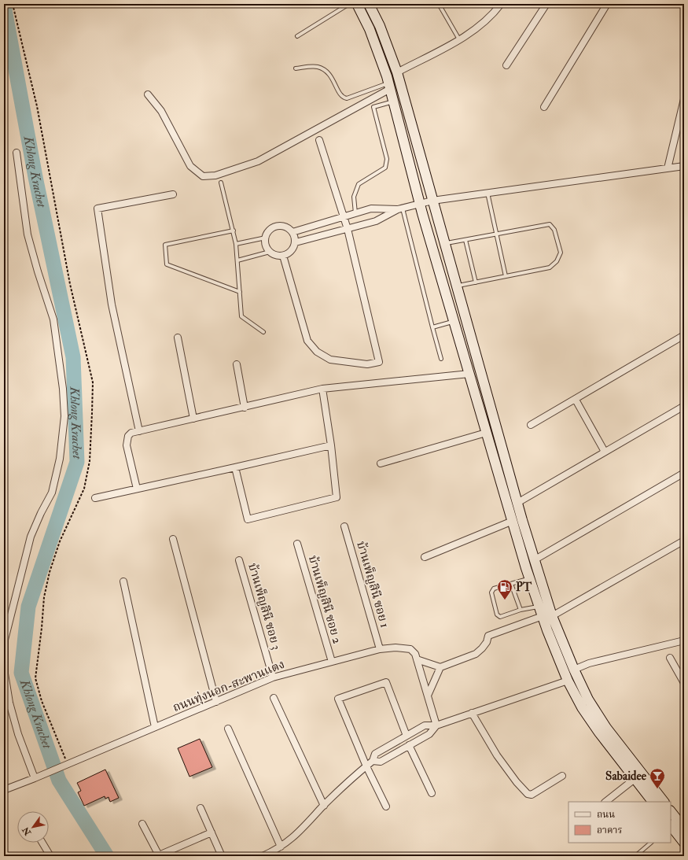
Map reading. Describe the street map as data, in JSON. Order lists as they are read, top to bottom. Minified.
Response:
{"streets":{"street":["บ้านเพ็ญสินี ซอย 1","บ้านเพ็ญสินี ซอย 2","บ้านเพ็ญสินี ซอย 3","ถนนทุ่งนอก-สะพานแตง"]},"crossings":[["บ้านเพ็ญสินี ซอย 1","ถนนทุ่งนอก-สะพานแตง"],["บ้านเพ็ญสินี ซอย 2","ถนนทุ่งนอก-สะพานแตง"],["บ้านเพ็ญสินี ซอย 3","ถนนทุ่งนอก-สะพานแตง"]],"water":["Khlong Krachet"],"places":{"fuel station":["PT"],"bar":["Sabaidee"]},"legend":["ถนน","อาคาร"],"north":"bottom left"}
